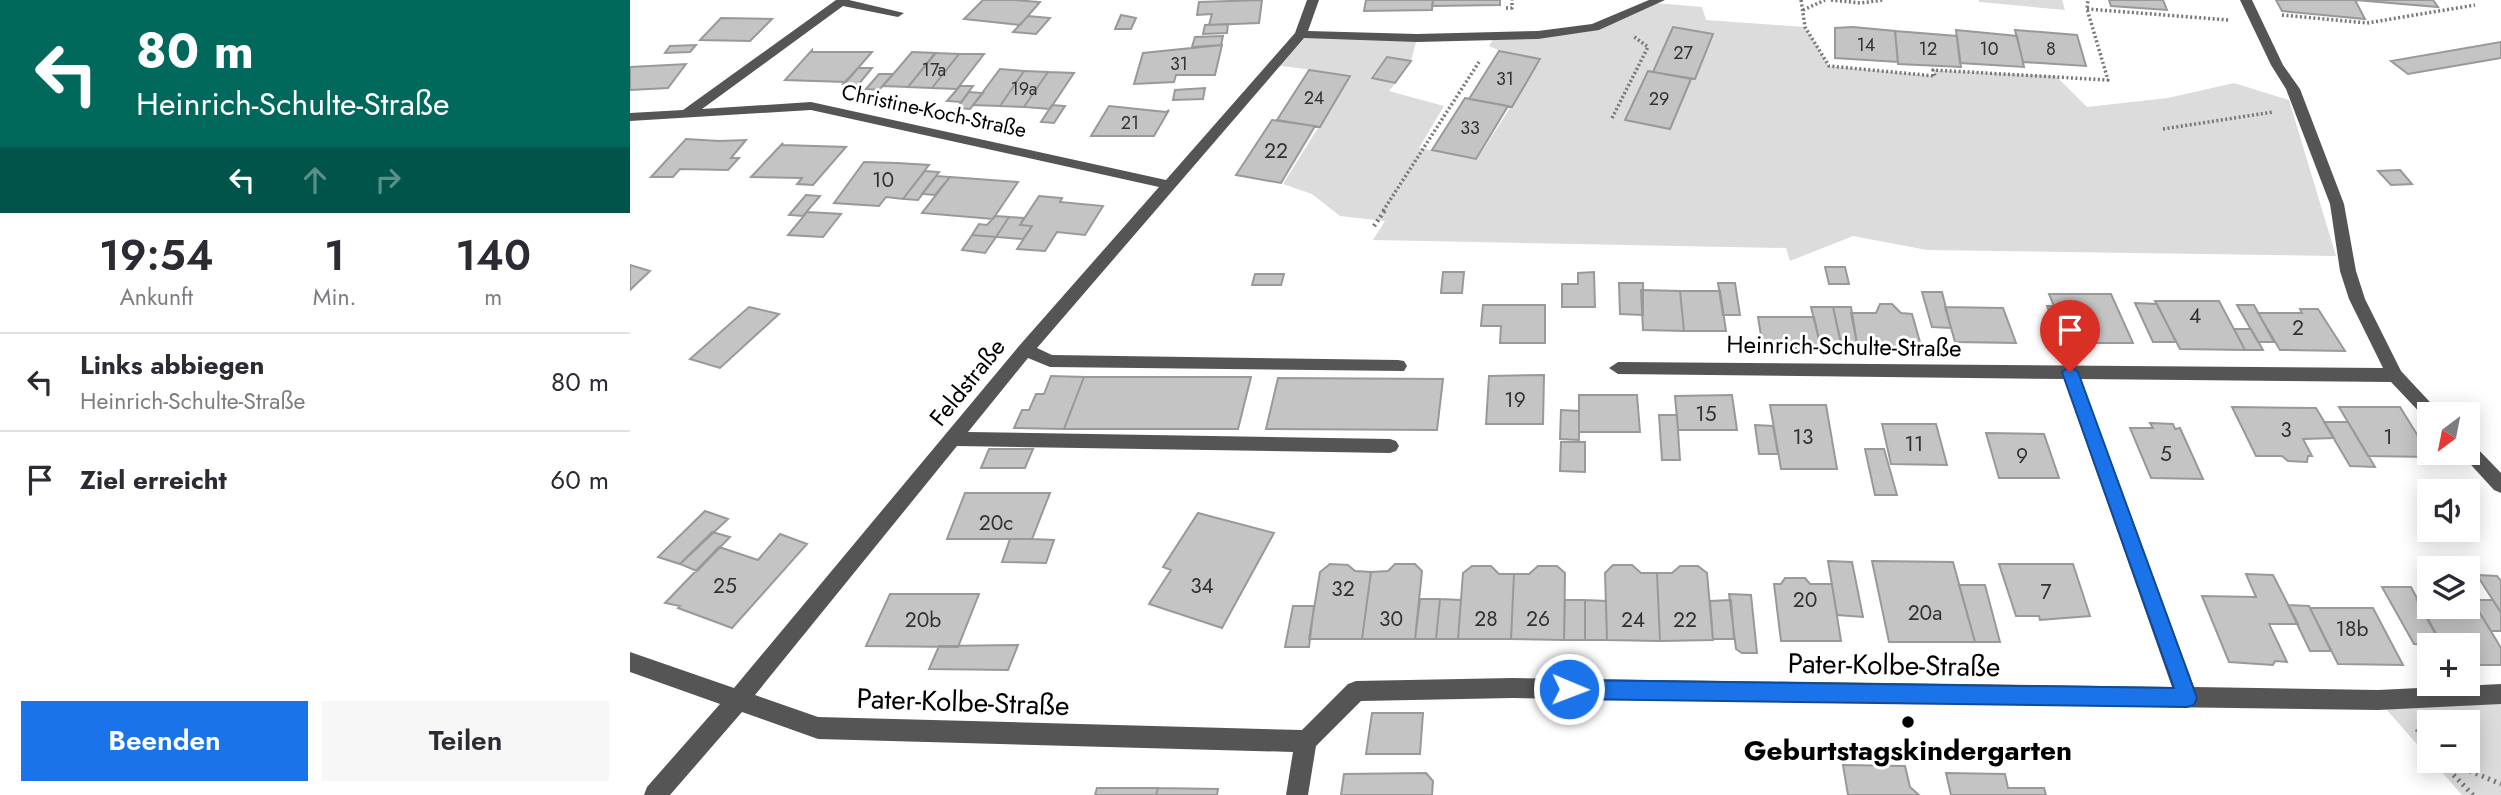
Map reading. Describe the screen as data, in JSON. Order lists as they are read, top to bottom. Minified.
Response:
{"streets":{"street":["Christine-Koch-Straße","Heinrich-Schulte-Straße","Feldstraße","Pater-Kolbe-Straße"]},"crossings":[["Christine-Koch-Straße","Feldstraße"],["Feldstraße","Pater-Kolbe-Straße"]],"places":["Geburtstagskindergarten"],"house_numbers":["14","12","10","8","27","31","17a","31","19a","24","29","21","33","22","10","4","2","19","15","3","13","1","11","5","9","20c","25","34","32","7","20","20a","30","28","26","20b","24","22","18b"],"north":"bottom left","page":{"turn":["80 m","Heinrich-Schulte-Straße"],"eta":["19:54","Ankunft","1","Min.","140","m"],"list":[{"name":"Links abbiegen","note":"Heinrich-Schulte-Straße","value":"80 m"},{"name":"Ziel erreicht","value":"60 m"}],"map_buttons":["+","−"],"buttons":["Beenden","Teilen"]}}
